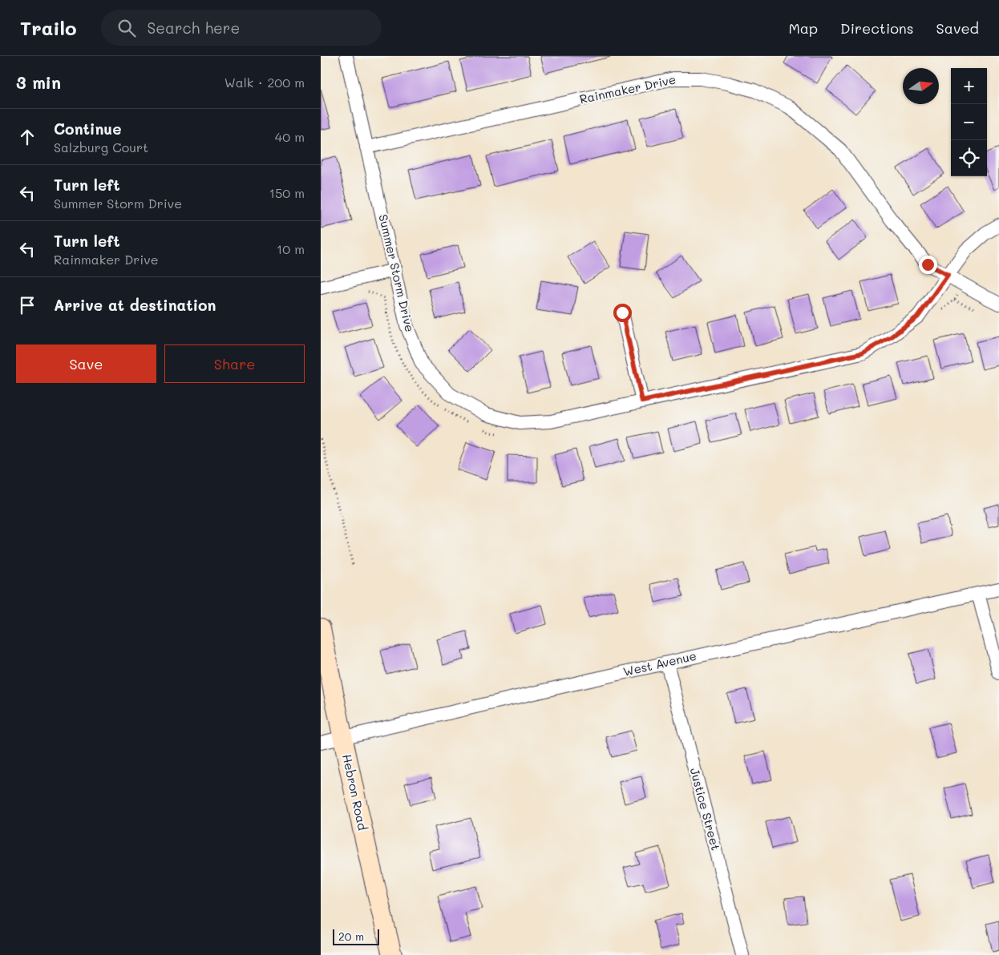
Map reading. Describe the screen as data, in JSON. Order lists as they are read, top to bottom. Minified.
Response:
{"streets":{"street":["Rainmaker Drive","Summer Storm Drive","West Avenue","Hebron Road","Justice Street"]},"crossings":[["Rainmaker Drive","Summer Storm Drive"],["West Avenue","Hebron Road"],["West Avenue","Justice Street"]],"scale_bar":"20 m","north":"right","page":{"header":"Trailo","search":"Search here","nav":["Map","Directions","Saved"],"heading":["3 min","Walk · 200 m"],"map_buttons":["+","−"],"list":[["Continue","Salzburg Court","40 m"],["Turn left","Summer Storm Drive","150 m"],["Turn left","Rainmaker Drive","10 m"],"Arrive at destination"],"buttons":["Save","Share"],"scale":"20 m"}}
